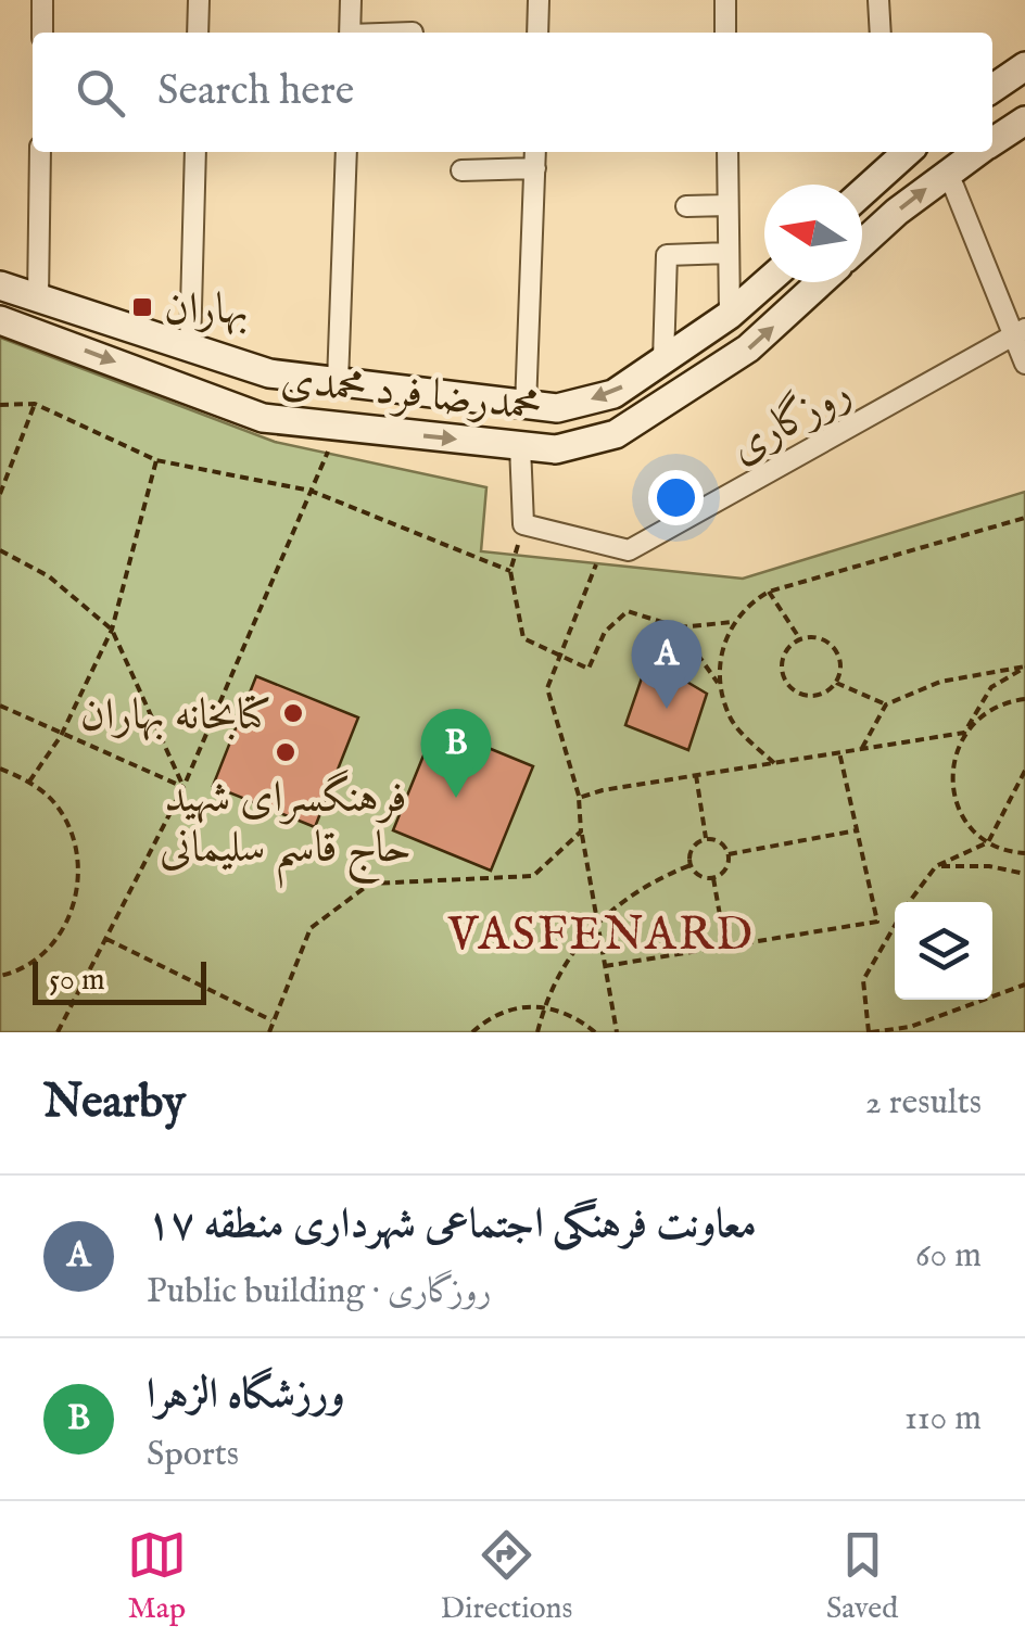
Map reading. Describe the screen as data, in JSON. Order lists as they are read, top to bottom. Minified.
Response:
{"streets":{"main road":["محمدرضا فرد محمدی"],"street":["روزگاری"]},"districts":["VASFENARD"],"places":{"transit":["بهاران"],"other":["کتابخانه بهاران","فرهنگسرای شهید حاج قاسم سلیمانی"]},"scale_bar":"50 m","north":"left","page":{"search":"Search here","pins":["A","B"],"scale":"50 m","heading":["Nearby","2 results"],"list":[{"mark":"A","name":"معاونت فرهنگی اجتماعی شهرداری منطقه ۱۷","note":"Public building · روزگاری","value":"60 m"},{"mark":"B","name":"ورزشگاه الزهرا","note":"Sports","value":"110 m"}],"nav":["Map","Directions","Saved"]}}
